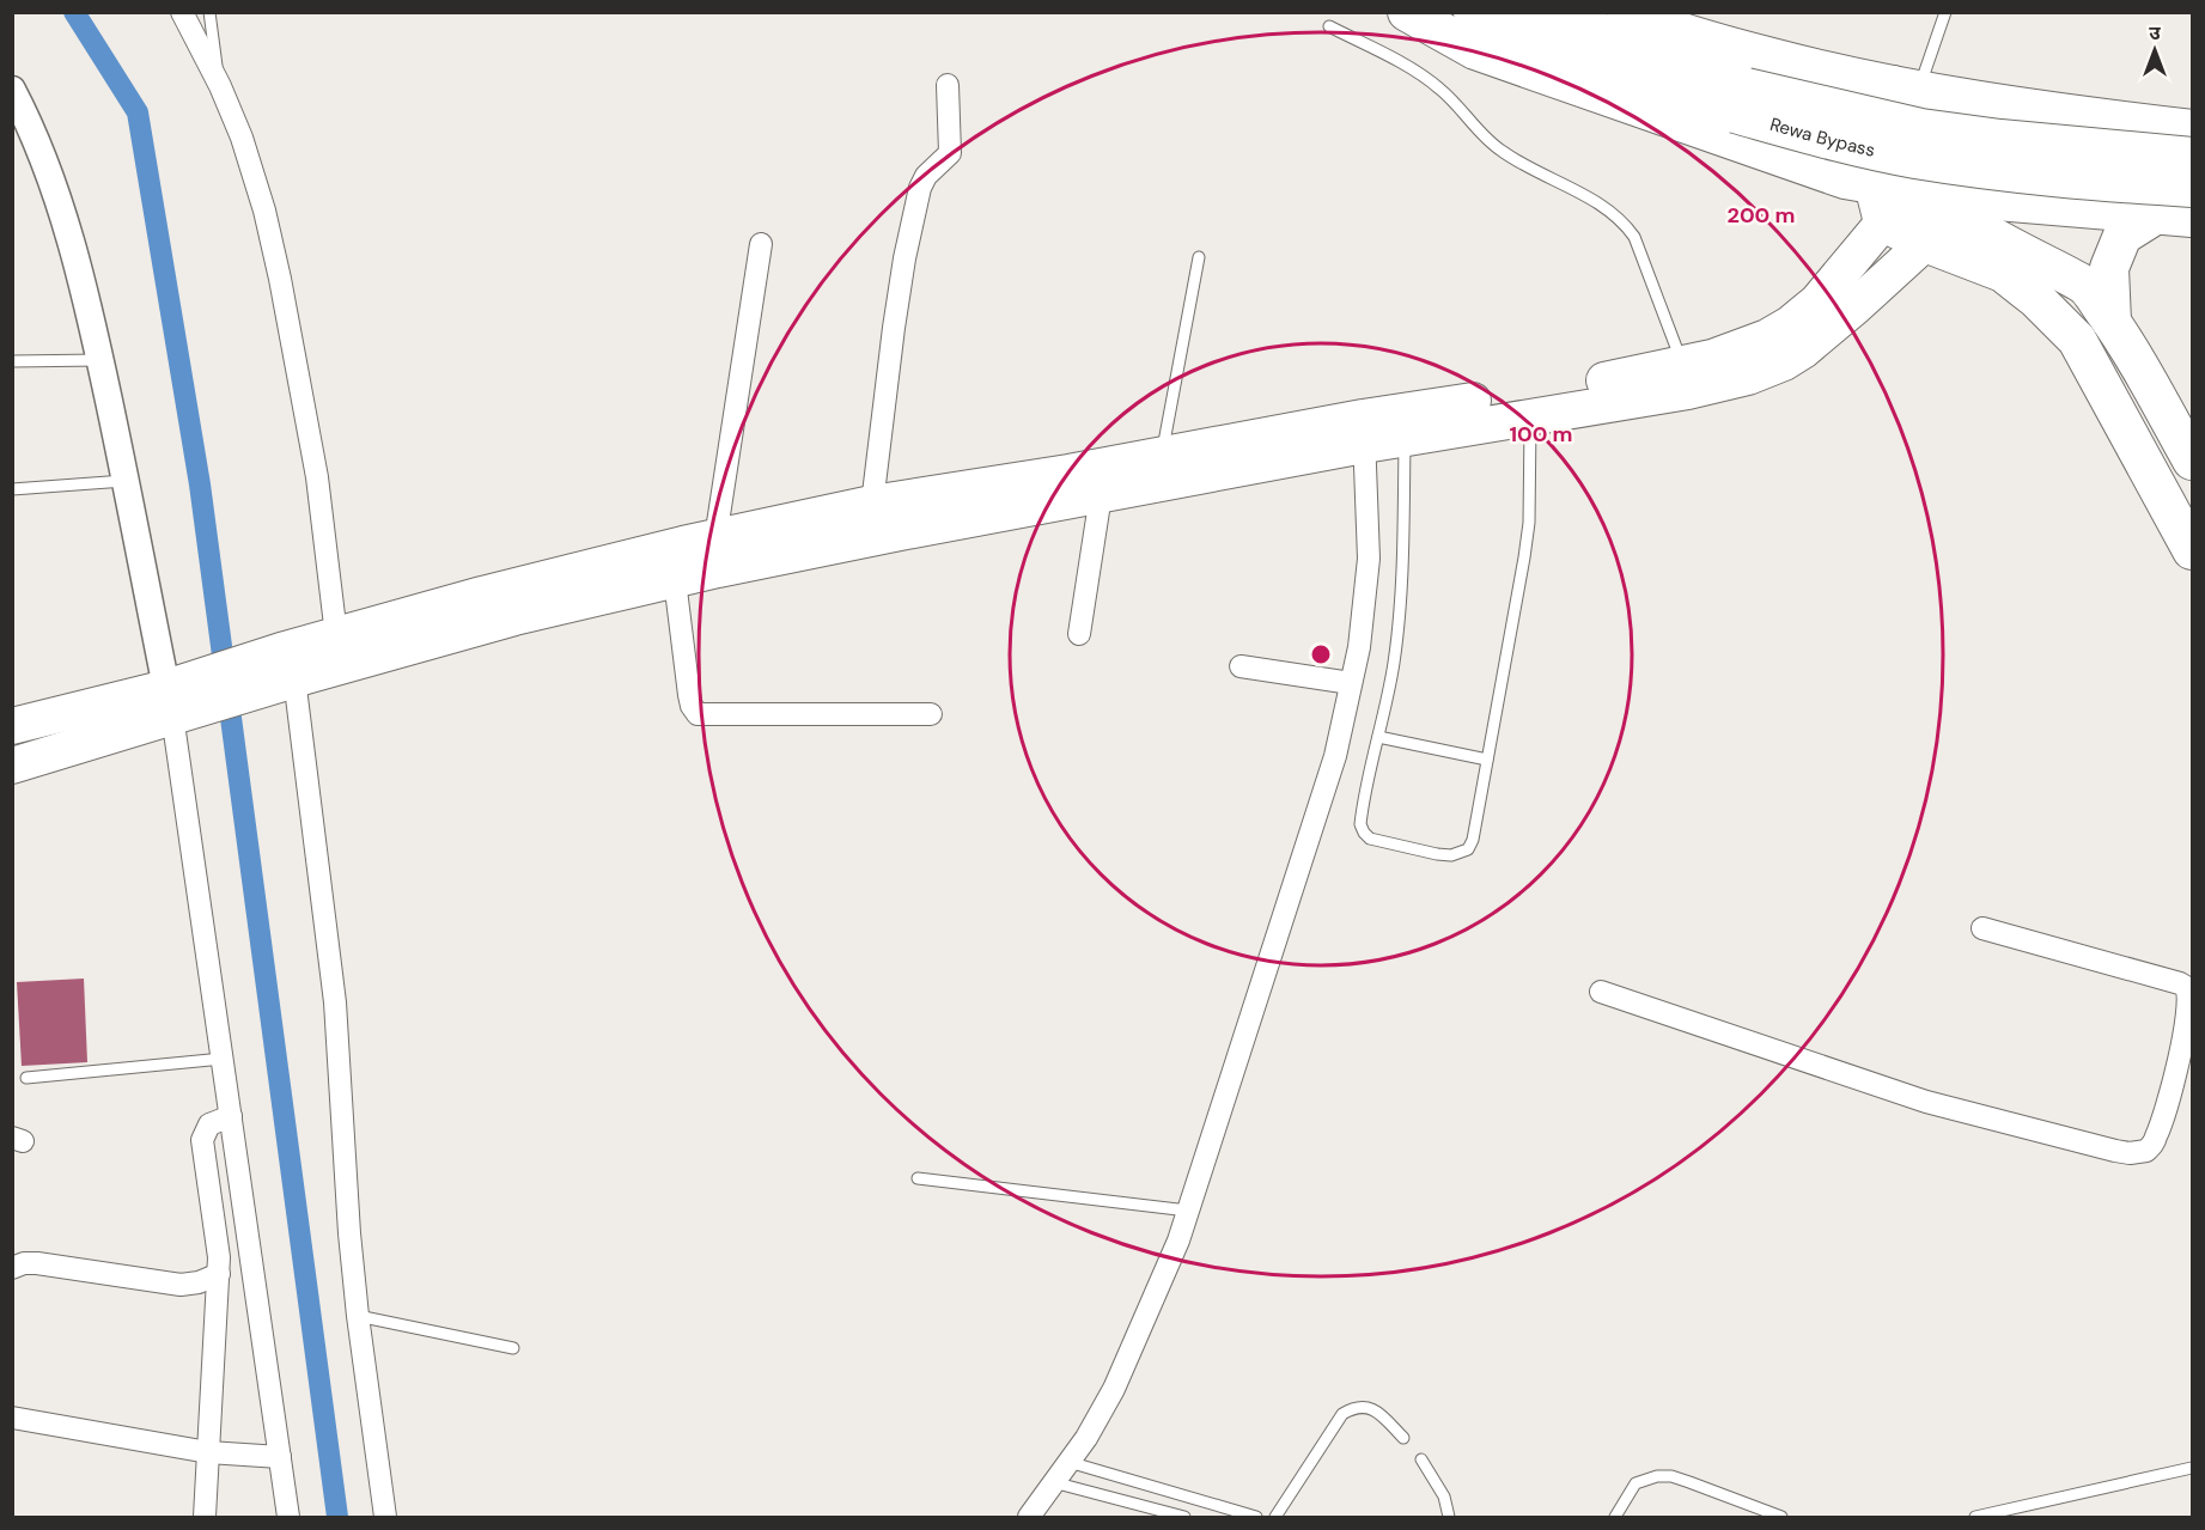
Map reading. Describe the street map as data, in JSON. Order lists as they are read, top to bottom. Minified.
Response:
{"streets":{"highway":["Rewa Bypass"]},"north":"top","rings":["200 m","100 m"]}
